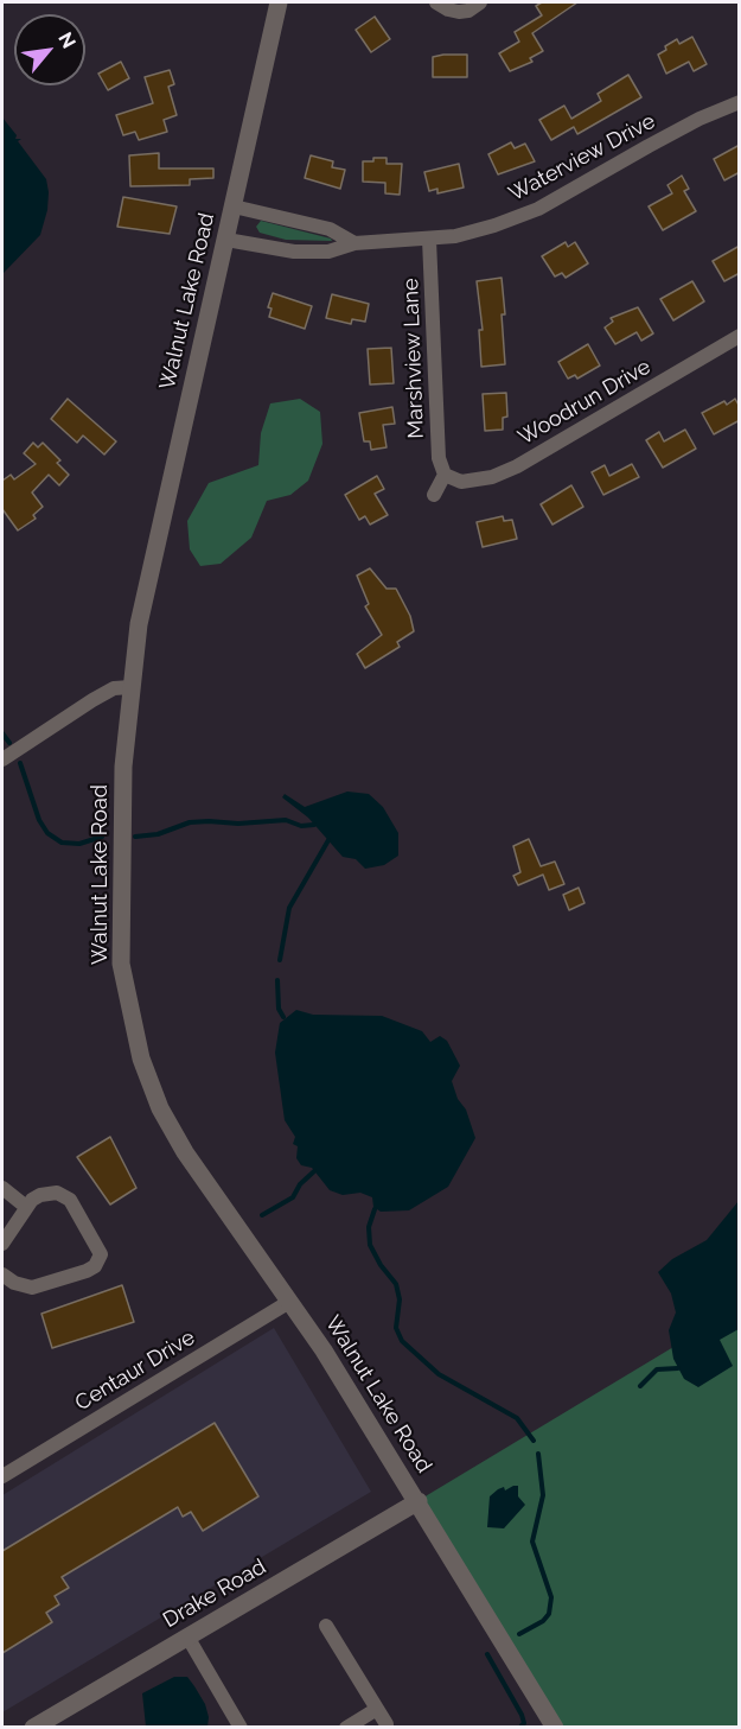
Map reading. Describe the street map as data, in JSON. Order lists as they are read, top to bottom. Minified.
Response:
{"streets":{"street":["Waterview Drive","Walnut Lake Road","Marshview Lane","Woodrun Drive","Centaur Drive","Drake Road"]},"crossings":[["Waterview Drive","Walnut Lake Road"],["Waterview Drive","Marshview Lane"],["Walnut Lake Road","Centaur Drive"],["Walnut Lake Road","Drake Road"],["Marshview Lane","Woodrun Drive"]],"north":"top right"}
